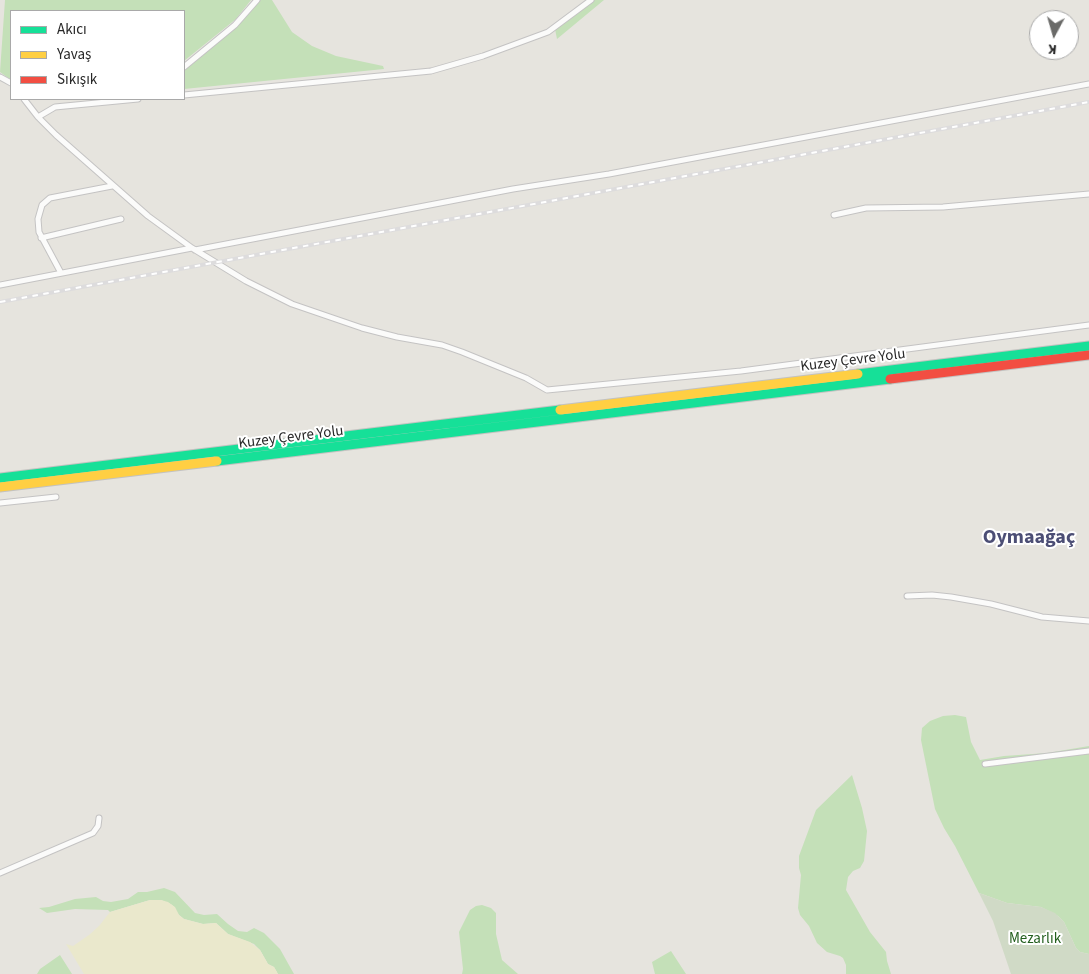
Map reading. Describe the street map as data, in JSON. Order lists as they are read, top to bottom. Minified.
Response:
{"streets":{"highway":["Kuzey Çevre Yolu"]},"districts":["Oymaağaç"],"parks":["Mezarlık"],"legend":["Akıcı","Yavaş","Sıkışık"],"north":"bottom"}
